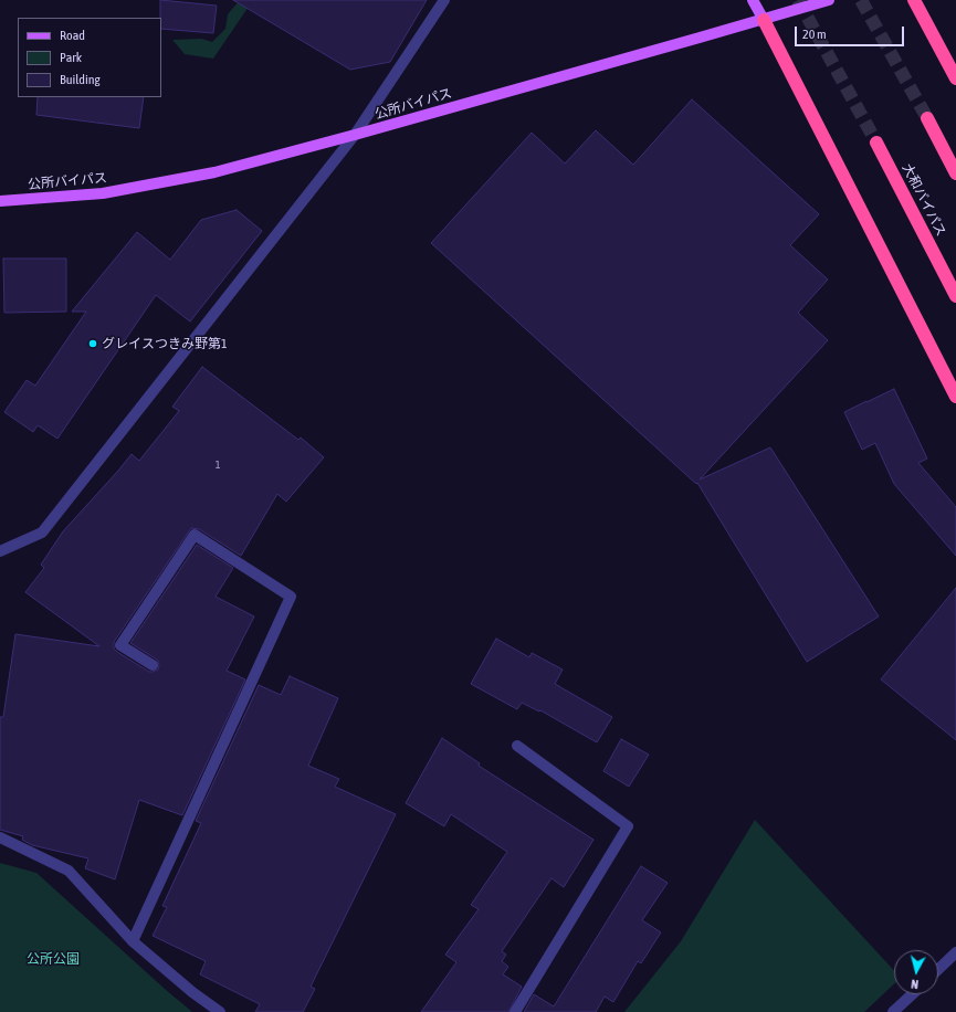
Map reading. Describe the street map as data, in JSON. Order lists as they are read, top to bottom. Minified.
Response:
{"streets":{"highway":["大和バイパス"],"main road":["公所バイパス"]},"parks":["公所公園"],"places":["グレイスつきみ野第1"],"house_numbers":["1"],"legend":["Road","Park","Building"],"scale_bar":"20 m","north":"bottom"}
